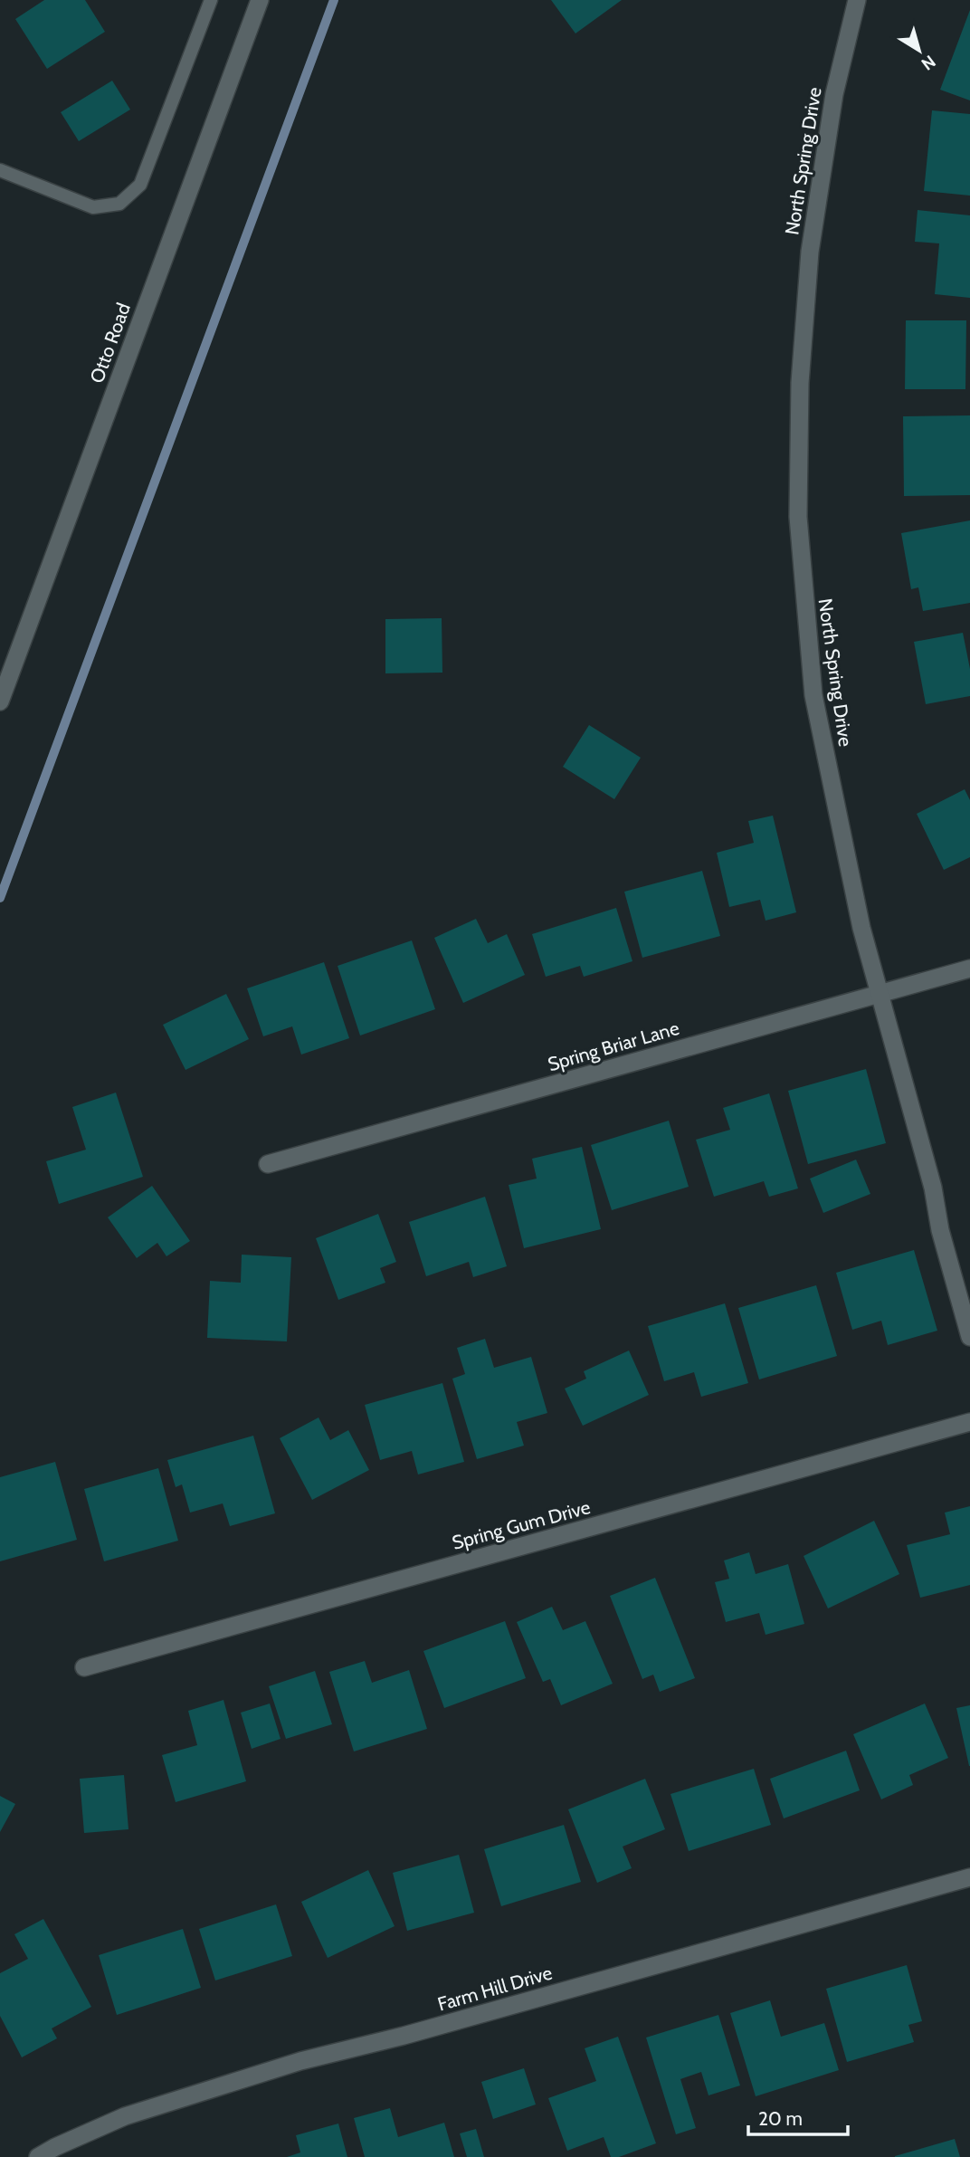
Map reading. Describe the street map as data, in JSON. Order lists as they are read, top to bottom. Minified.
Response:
{"streets":{"street":["North Spring Drive","Otto Road","Spring Briar Lane","Spring Gum Drive","Farm Hill Drive"]},"crossings":[["North Spring Drive","Spring Briar Lane"]],"scale_bar":"20 m","north":"bottom right"}
